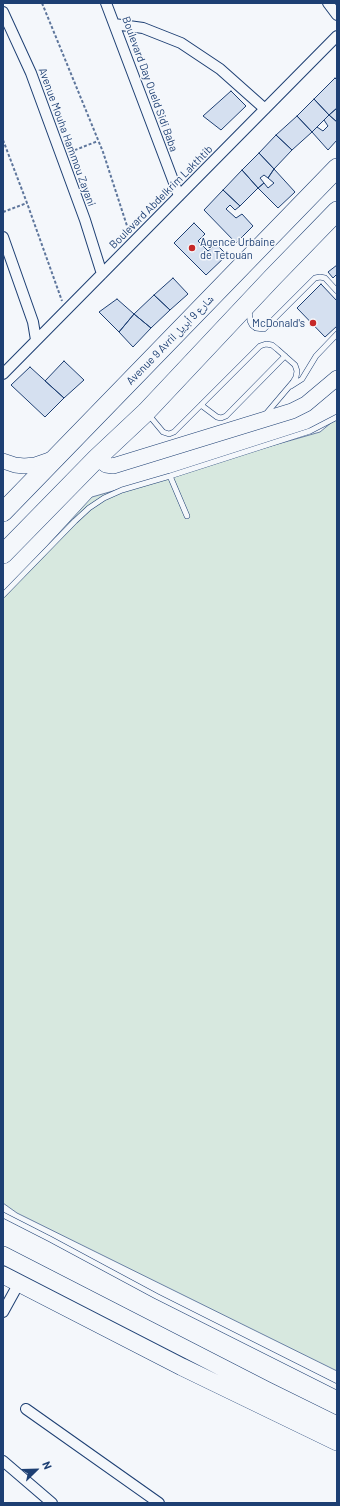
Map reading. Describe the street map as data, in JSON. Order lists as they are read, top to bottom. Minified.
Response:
{"streets":{"highway":["Avenue 9 Avril شارع 9 أبريل"],"street":["Boulevard Day Oueld Sidi Baba","Avenue Mouha Hammou Zayani","Boulevard Abdelkrim Lakthtib"]},"crossings":[["Boulevard Day Oueld Sidi Baba","Boulevard Abdelkrim Lakthtib"],["Avenue Mouha Hammou Zayani","Boulevard Abdelkrim Lakthtib"]],"places":["Agence Urbaine de Tetouan","McDonald's"],"north":"top right"}
